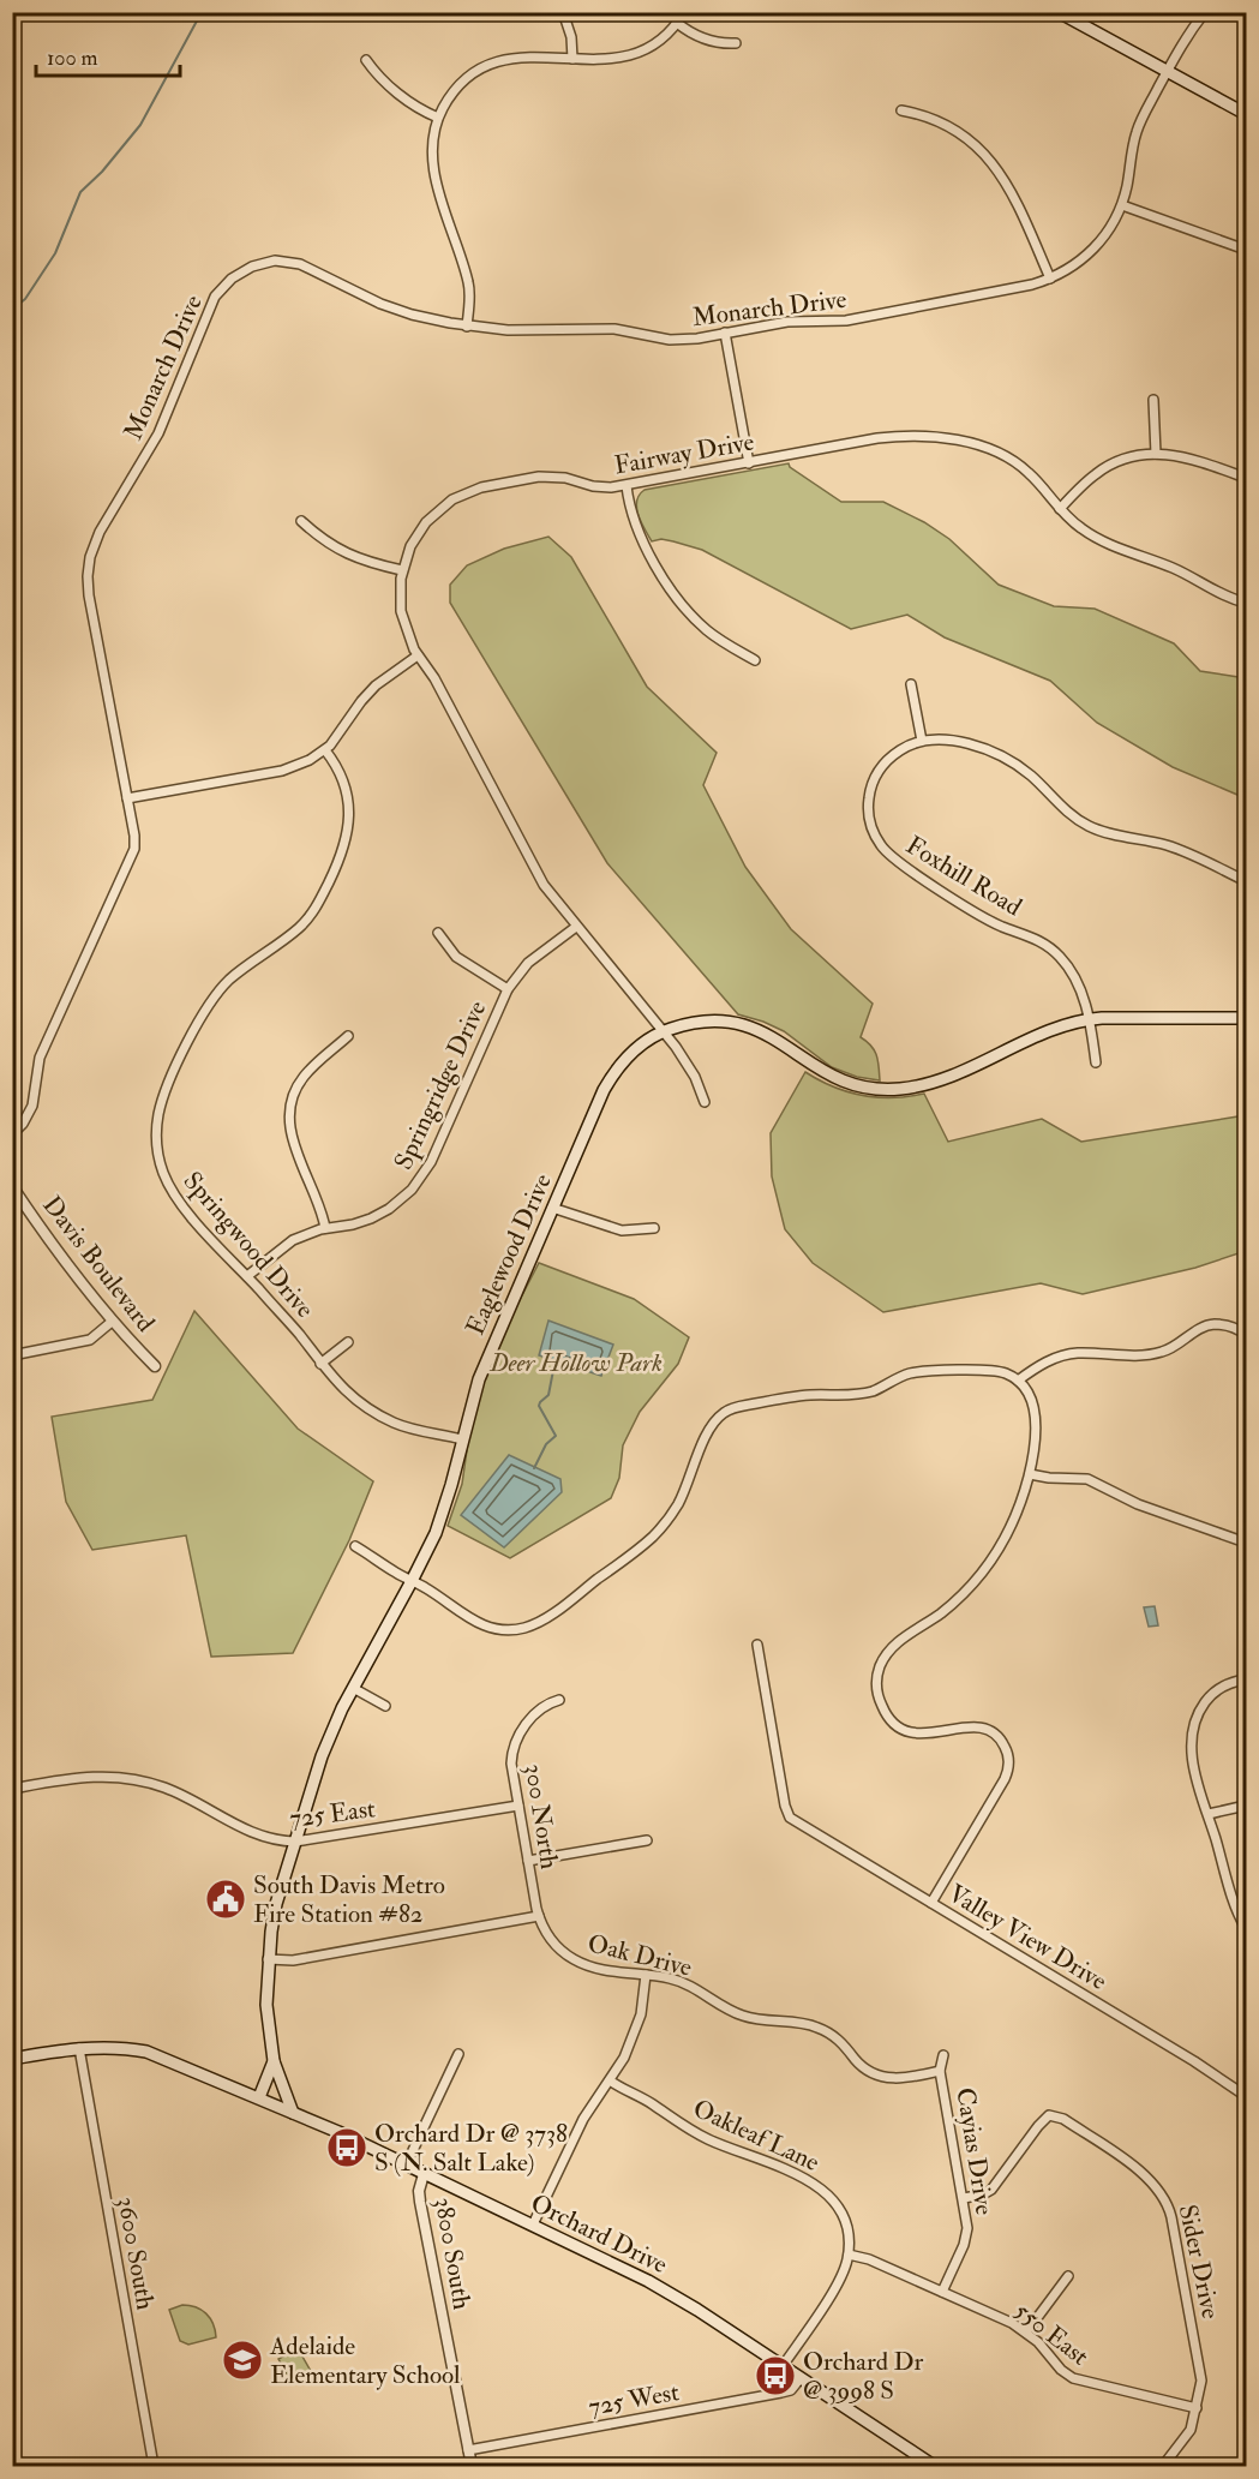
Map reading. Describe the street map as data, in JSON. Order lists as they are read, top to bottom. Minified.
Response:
{"streets":{"main road":["Eaglewood Drive","Orchard Drive"],"street":["Monarch Drive","Fairway Drive","Foxhill Road","Springridge Drive","Springwood Drive","Davis Boulevard","725 East","300 North","Valley View Drive","Oak Drive","Oakleaf Lane","Cayias Drive","3600 South","3800 South","Sider Drive","550 East","725 West"]},"crossings":[["Fairway Drive","Springridge Drive"],["Fairway Drive","Eaglewood Drive"],["Foxhill Road","Eaglewood Drive"],["Springridge Drive","Springwood Drive"],["Springwood Drive","Eaglewood Drive"],["Eaglewood Drive","725 East"],["Eaglewood Drive","Orchard Drive"],["725 East","300 North"],["300 North","Oak Drive"],["Oak Drive","Cayias Drive"],["Oakleaf Lane","550 East"],["Cayias Drive","Sider Drive"],["Cayias Drive","550 East"],["Orchard Drive","3600 South"],["Orchard Drive","3800 South"],["Orchard Drive","725 West"],["3800 South","725 West"],["Sider Drive","550 East"]],"parks":["Deer Hollow Park"],"places":{"public building":["South Davis Metro Fire Station #82"],"bus stop":["Orchard Dr @ 3738 S (N. Salt Lake)","Orchard Dr @ 3998 S"],"school or university":["Adelaide Elementary School"]},"scale_bar":"100 m"}
